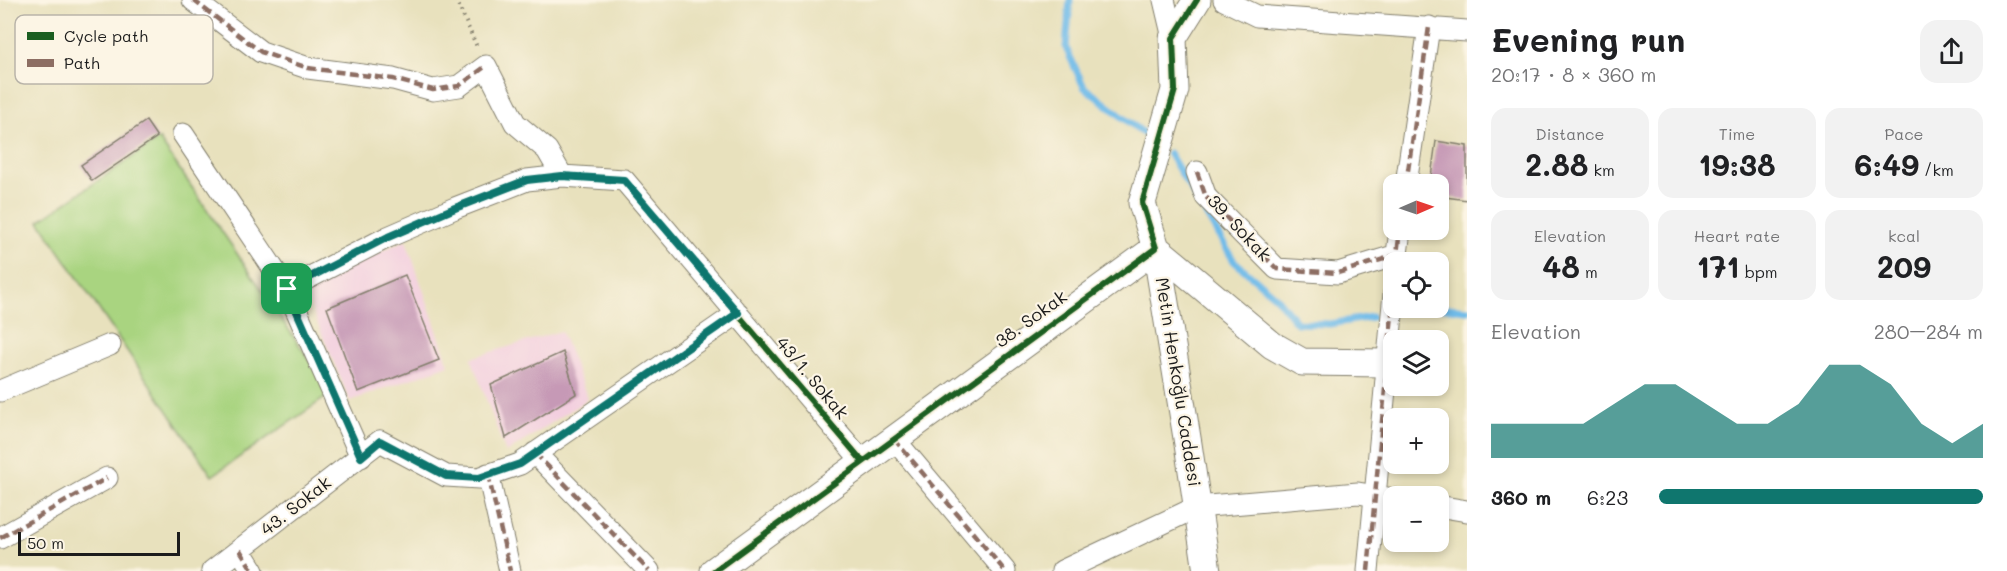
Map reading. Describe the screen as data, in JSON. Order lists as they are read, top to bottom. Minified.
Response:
{"streets":{"street":["39. Sokak","38. Sokak","43/1. Sokak","Metin Henkoğlu Caddesi","43. Sokak"]},"crossings":[["38. Sokak","43/1. Sokak"],["38. Sokak","Metin Henkoğlu Caddesi"]],"legend":["Cycle path","Path"],"scale_bar":"50 m","north":"right","page":{"heading":["Evening run","20:17 · 8 × 360 m"],"stats":[["Distance","2.88 km"],["Time","19:38"],["Pace","6:49 /km"],["Elevation","48 m"],["Heart rate","171 bpm"],["kcal","209"]],"map_buttons":["+","−"],"chart":["Elevation","280–284 m"],"list":[{"name":"360 m","note":"6:23"}],"scale":"50 m"}}
